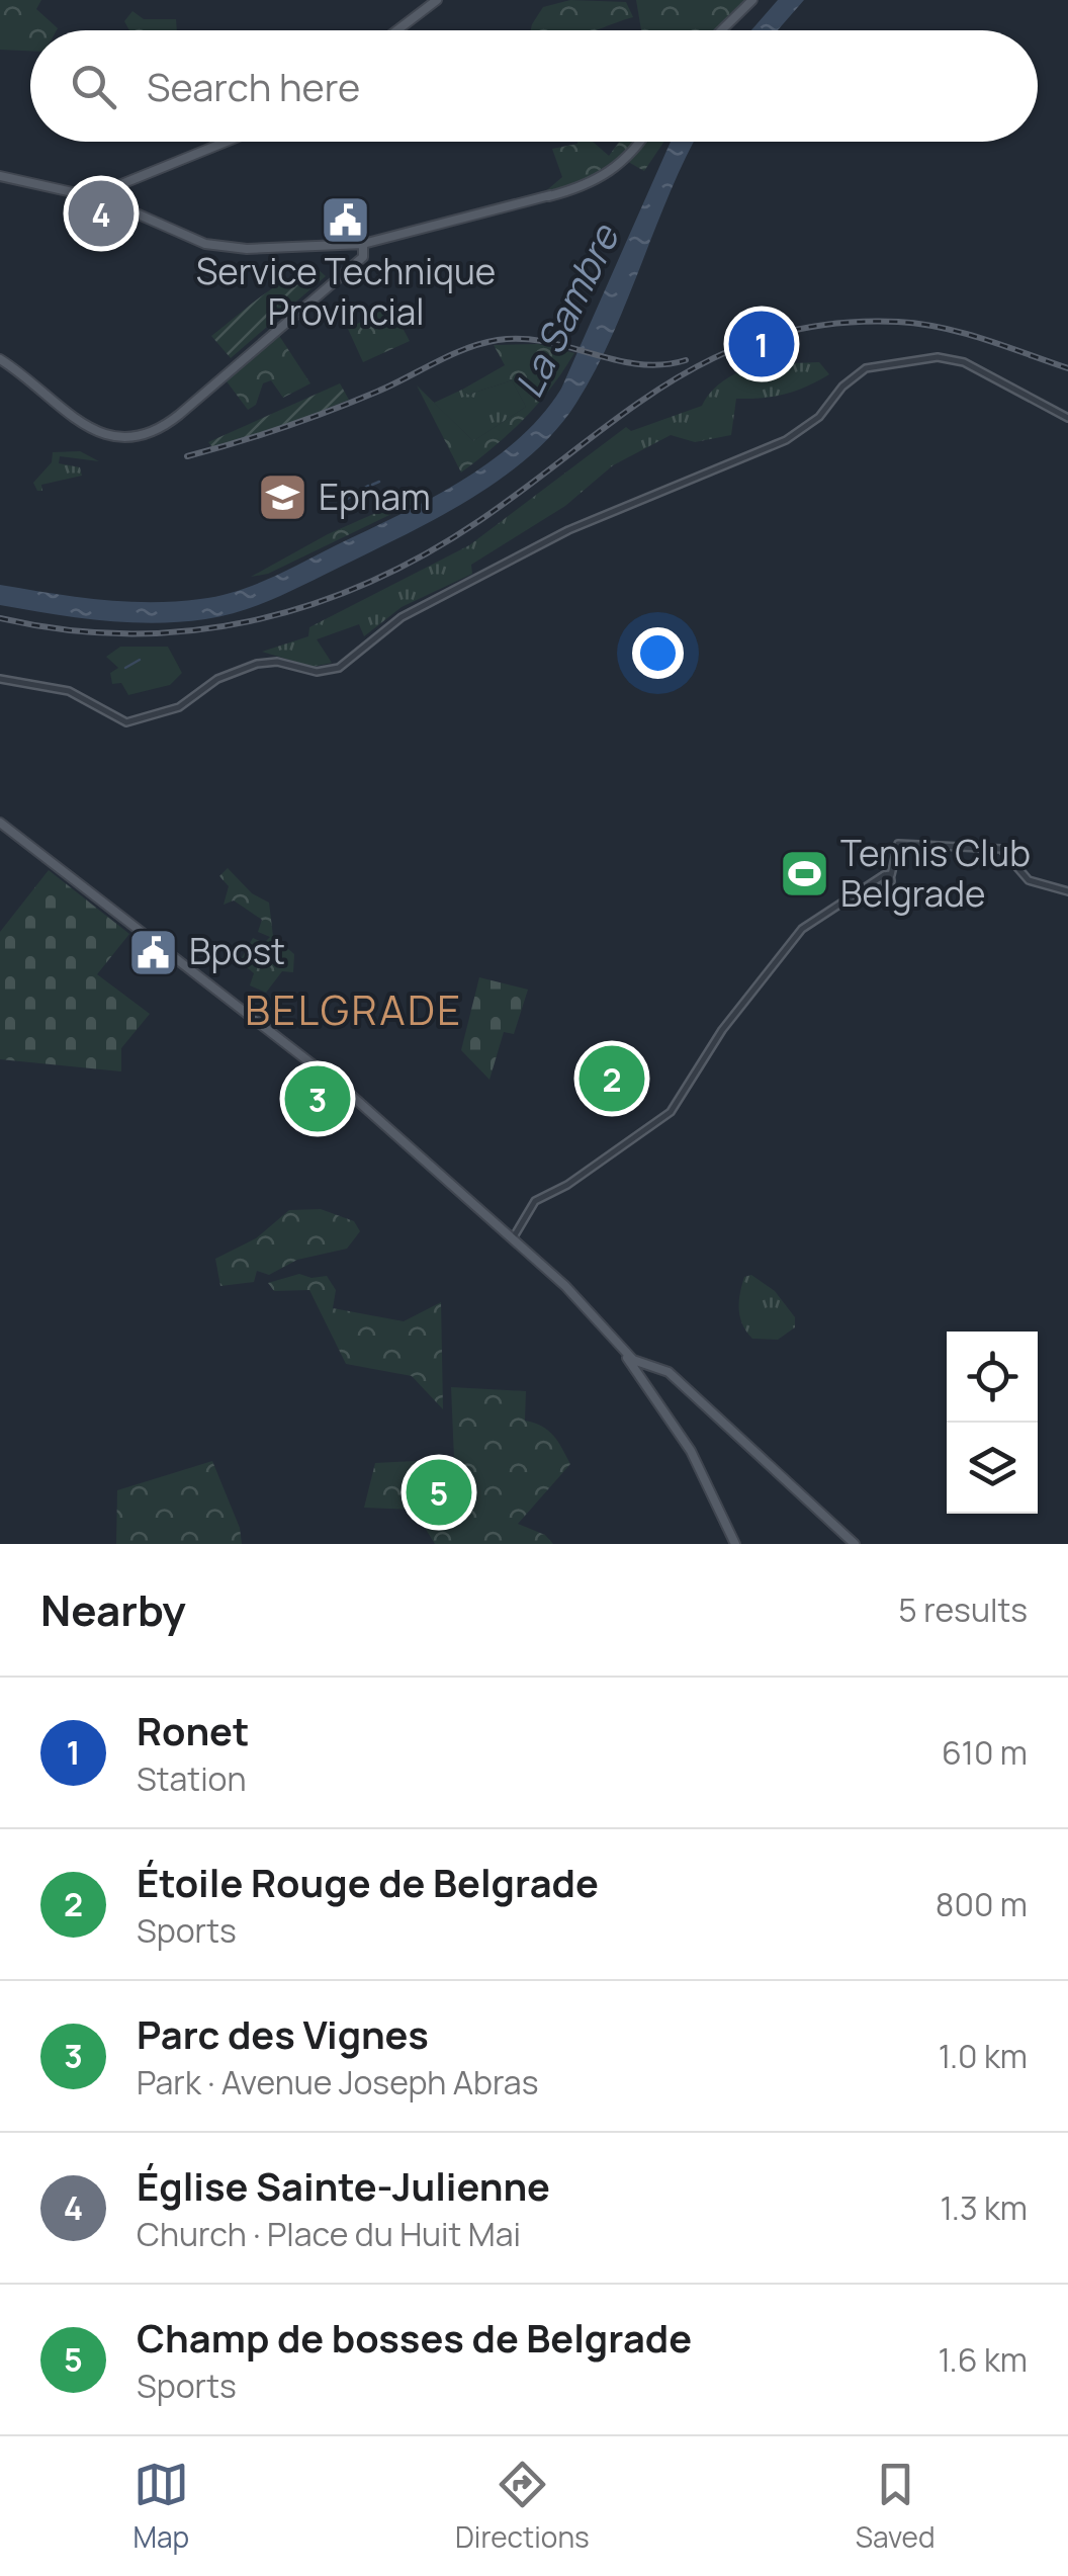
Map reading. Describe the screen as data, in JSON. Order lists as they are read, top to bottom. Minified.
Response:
{"districts":["BELGRADE"],"water":["La Sambre"],"places":{"public building":["Service Technique Provincial","Bpost"],"school or university":["Epnam"],"sports":["Tennis Club Belgrade"]},"page":{"search":"Search here","pins":["4","1","2","3","5"],"heading":["Nearby","5 results"],"list":[{"mark":"1","name":"Ronet","note":"Station","value":"610 m"},{"mark":"2","name":"Étoile Rouge de Belgrade","note":"Sports","value":"800 m"},{"mark":"3","name":"Parc des Vignes","note":"Park · Avenue Joseph Abras","value":"1.0 km"},{"mark":"4","name":"Église Sainte-Julienne","note":"Church · Place du Huit Mai","value":"1.3 km"},{"mark":"5","name":"Champ de bosses de Belgrade","note":"Sports","value":"1.6 km"}],"nav":["Map","Directions","Saved"]}}
